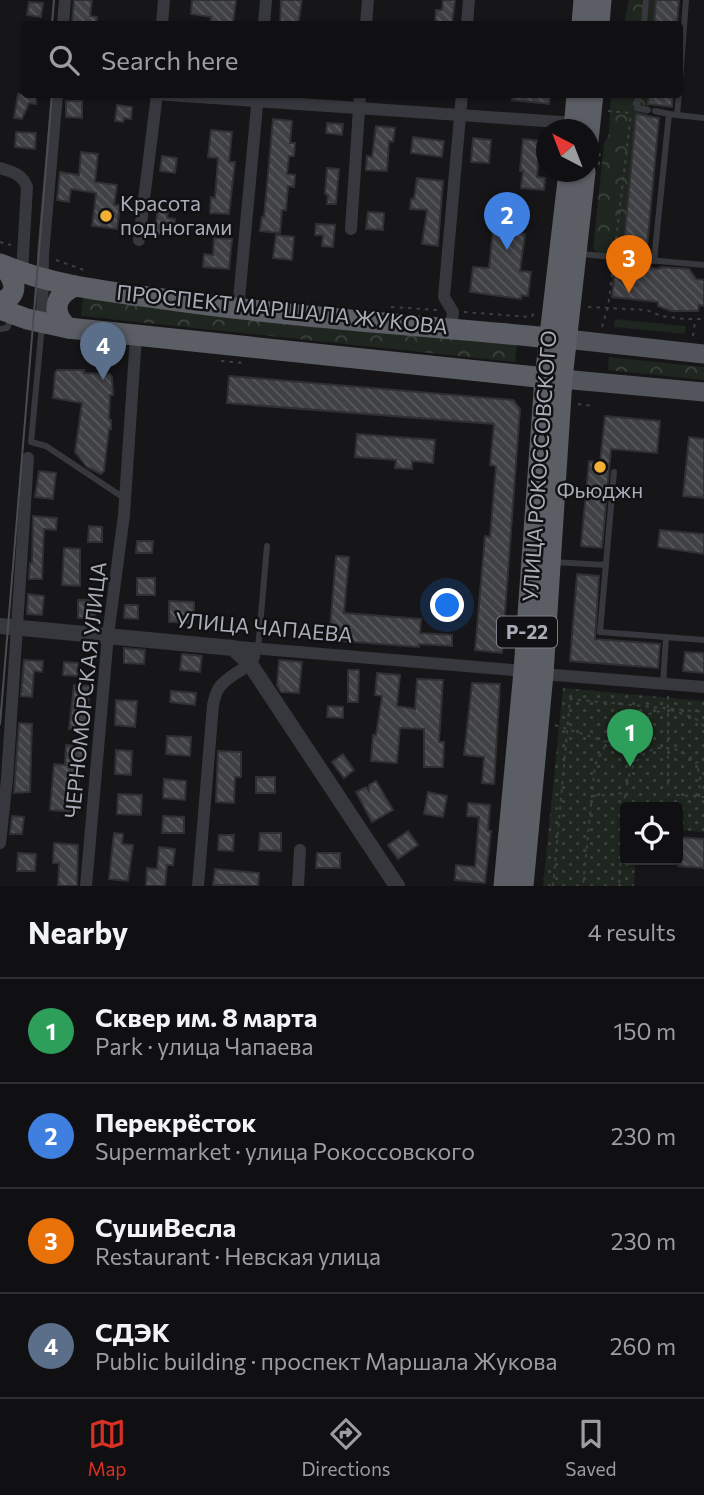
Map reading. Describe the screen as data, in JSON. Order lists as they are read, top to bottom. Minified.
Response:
{"streets":{"highway":["ПРОСПЕКТ МАРШАЛА ЖУКОВА","УЛИЦА РОКОССОВСКОГО","Р-22"],"street":["УЛИЦА ЧАПАЕВА","ЧЕРНОМОРСКАЯ УЛИЦА"]},"crossings":[["ПРОСПЕКТ МАРШАЛА ЖУКОВА","УЛИЦА РОКОССОВСКОГО"],["ПРОСПЕКТ МАРШАЛА ЖУКОВА","ЧЕРНОМОРСКАЯ УЛИЦА"],["УЛИЦА РОКОССОВСКОГО","УЛИЦА ЧАПАЕВА"],["УЛИЦА ЧАПАЕВА","ЧЕРНОМОРСКАЯ УЛИЦА"]],"places":["Красота под ногами","Фьюджн"],"north":"top left","page":{"search":"Search here","pins":["2","3","4","1"],"heading":["Nearby","4 results"],"list":[{"mark":"1","name":"Сквер им. 8 марта","note":"Park · улица Чапаева","value":"150 m"},{"mark":"2","name":"Перекрёсток","note":"Supermarket · улица Рокоссовского","value":"230 m"},{"mark":"3","name":"СушиВесла","note":"Restaurant · Невская улица","value":"230 m"},{"mark":"4","name":"СДЭК","note":"Public building · проспект Маршала Жукова","value":"260 m"}],"nav":["Map","Directions","Saved"]}}
